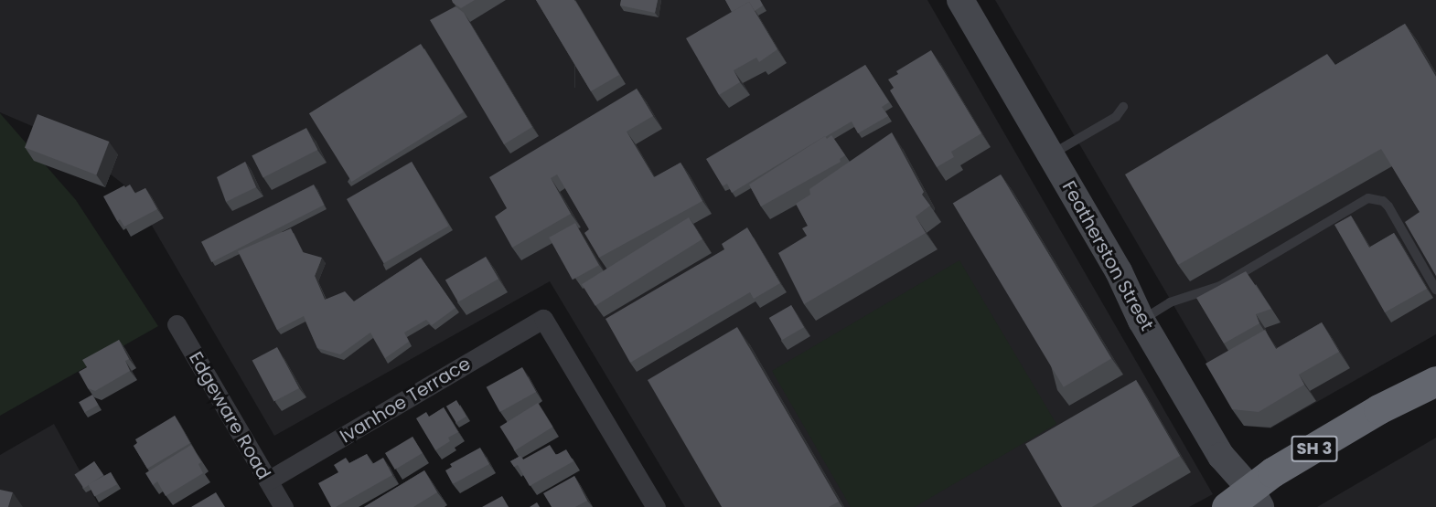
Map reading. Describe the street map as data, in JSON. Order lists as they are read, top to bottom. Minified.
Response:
{"streets":{"highway":["SH 3"],"main road":["Featherston Street"],"street":["Ivanhoe Terrace","Edgeware Road"]},"crossings":[["Featherston Street","SH 3"],["Ivanhoe Terrace","Edgeware Road"]]}
